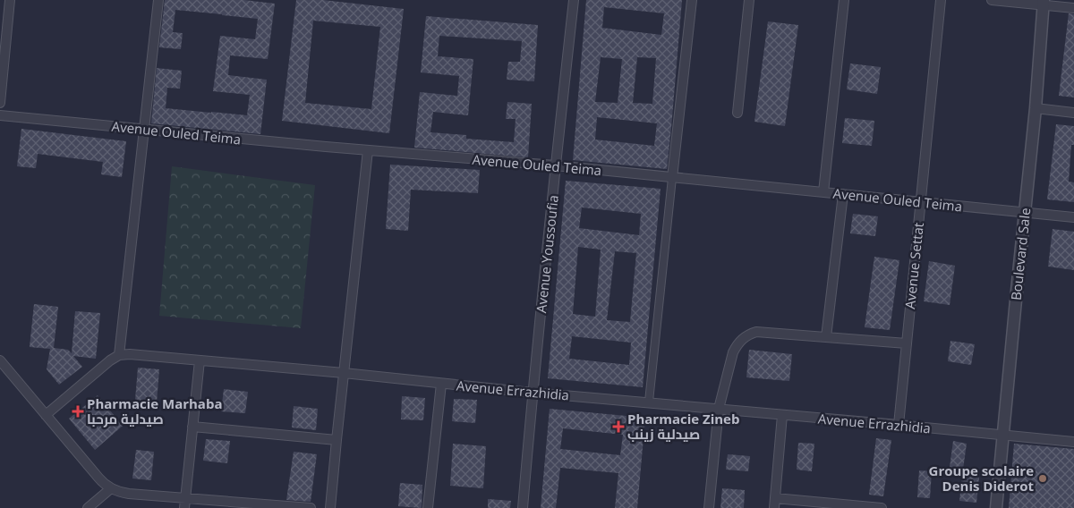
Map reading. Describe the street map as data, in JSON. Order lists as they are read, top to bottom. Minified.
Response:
{"streets":{"street":["Avenue Ouled Teima","Avenue Youssoufia","Boulevard Sale","Avenue Settat","Avenue Errazhidia"]},"crossings":[["Avenue Ouled Teima","Avenue Youssoufia"],["Avenue Ouled Teima","Boulevard Sale"],["Avenue Ouled Teima","Avenue Settat"],["Avenue Youssoufia","Avenue Errazhidia"],["Boulevard Sale","Avenue Errazhidia"],["Avenue Settat","Avenue Errazhidia"]],"places":{"health":["Pharmacie Marhaba صيدلية مرحبا","Pharmacie Zineb صيدلية زينب"],"other":["Groupe scolaire Denis Diderot"]}}
